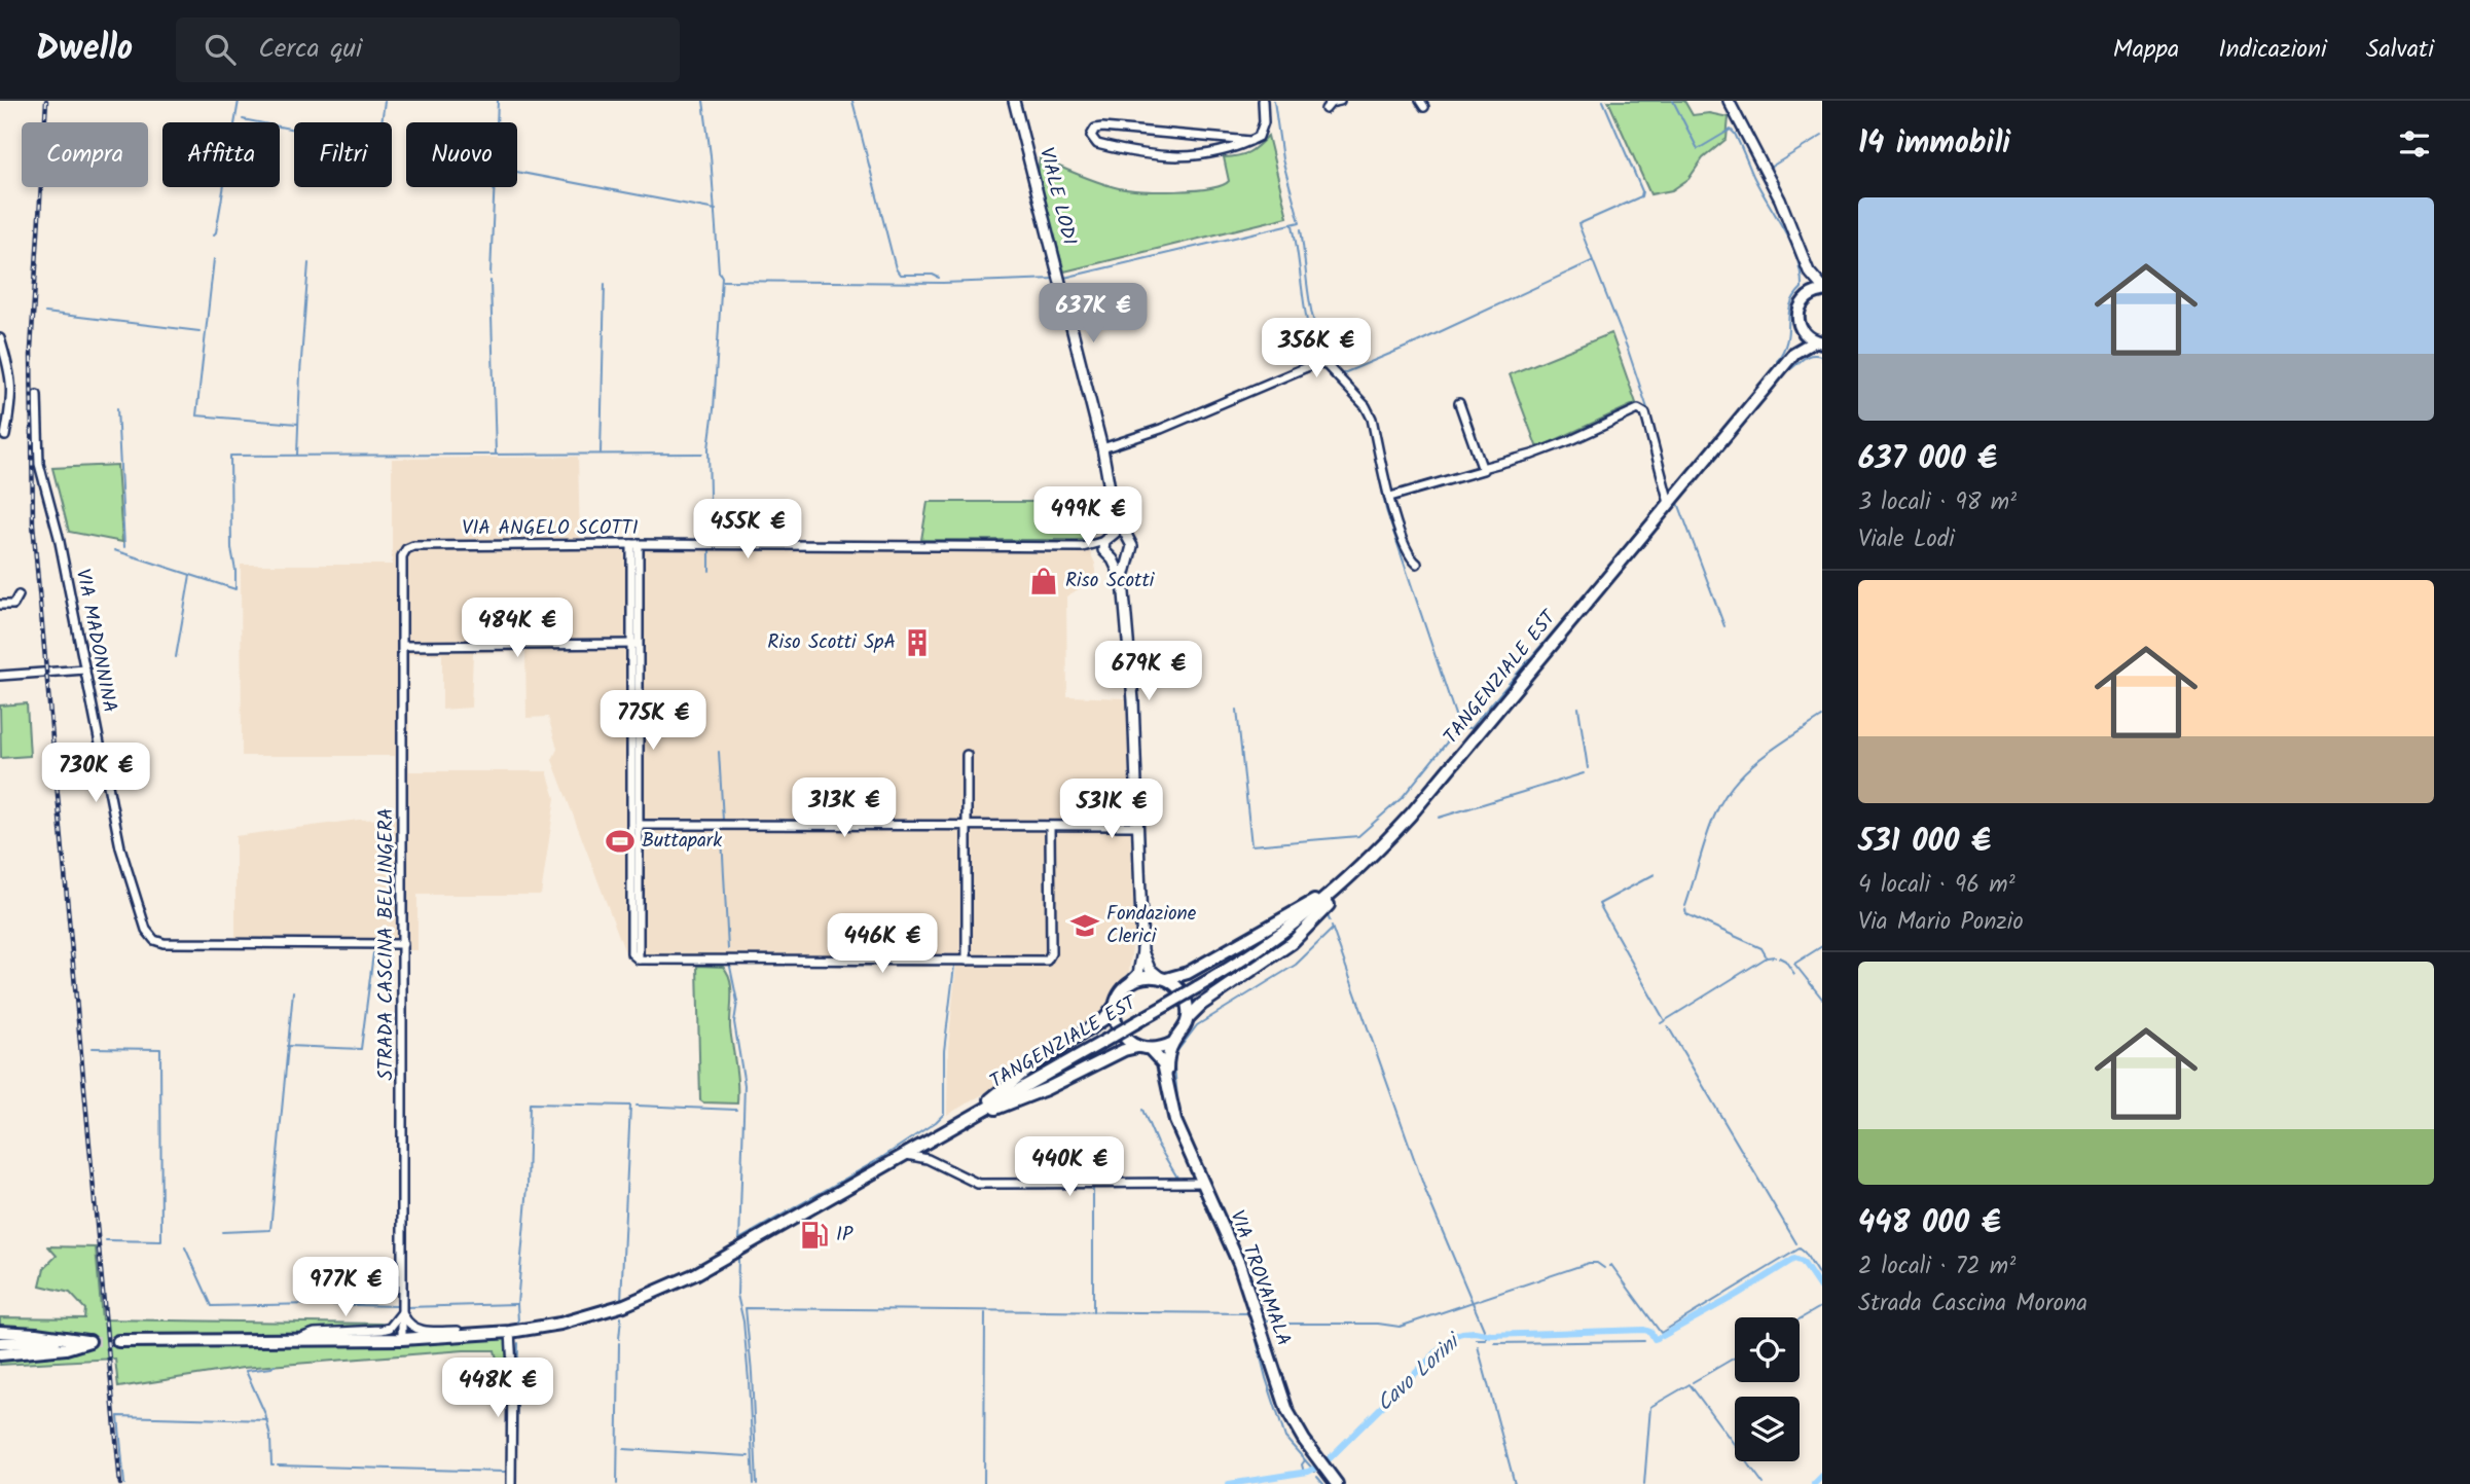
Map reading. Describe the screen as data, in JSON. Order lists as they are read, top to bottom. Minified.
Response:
{"streets":{"main road":["TANGENZIALE EST","VIA TROVAMALA"],"street":["VIALE LODI","VIA ANGELO SCOTTI","VIA MADONNINA","STRADA CASCINA BELLINGERA"]},"crossings":[["VIALE LODI","VIA ANGELO SCOTTI"],["VIA ANGELO SCOTTI","STRADA CASCINA BELLINGERA"],["VIA MADONNINA","STRADA CASCINA BELLINGERA"],["TANGENZIALE EST","STRADA CASCINA BELLINGERA"]],"water":["Cavo Lorini"],"places":{"shop":["Riso Scotti"],"building":["Riso Scotti SpA"],"sports":["Buttapark"],"school or university":["Fondazione Clerici"],"fuel station":["IP"]},"page":{"header":"Dwello","search":"Cerca qui","nav":["Mappa","Indicazioni","Salvati"],"heading":"14 immobili","chip":["Compra","Affitta","Filtri","Nuovo"],"list":[{"name":"637 000 €","note":"3 locali · 98 m² · Viale Lodi"},{"name":"531 000 €","note":"4 locali · 96 m² · Via Mario Ponzio"},{"name":"448 000 €","note":"2 locali · 72 m² · Strada Cascina Morona"}],"price":["637K €","356K €","499K €","455K €","484K €","679K €","775K €","730K €","313K €","531K €","446K €","440K €","977K €","448K €"]}}
